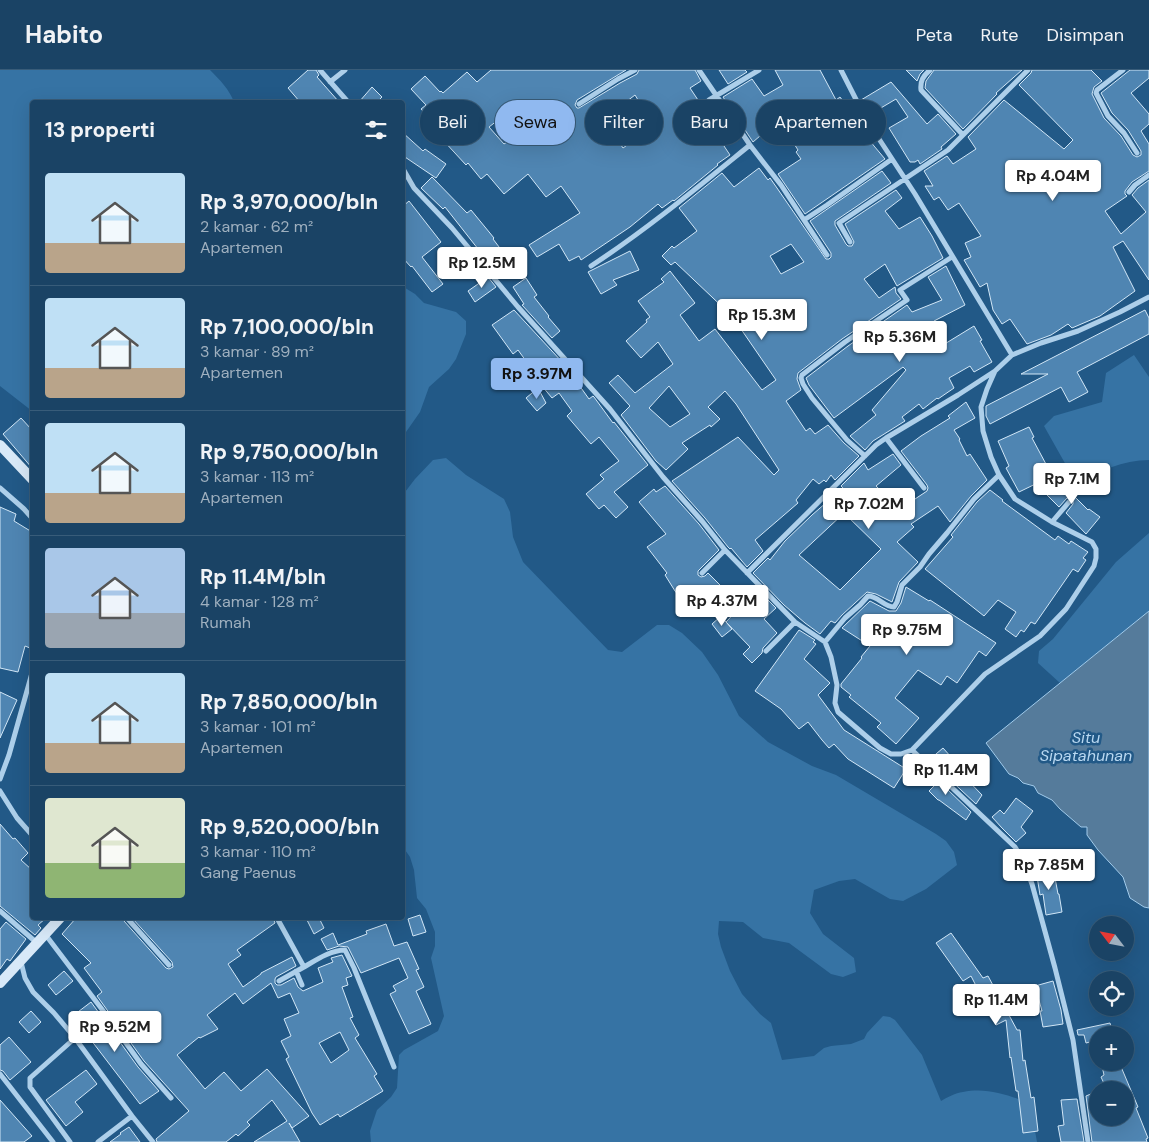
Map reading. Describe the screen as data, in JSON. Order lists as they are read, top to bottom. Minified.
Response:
{"water":["Situ Sipatahunan"],"north":"top left","page":{"header":"Habito","nav":["Peta","Rute","Disimpan"],"chip":["Beli","Sewa","Filter","Baru","Apartemen"],"heading":"13 properti","price":["Rp 4.04M","Rp 12.5M","Rp 15.3M","Rp 5.36M","Rp 3.97M","Rp 7.1M","Rp 7.02M","Rp 4.37M","Rp 9.75M","Rp 11.4M","Rp 7.85M","Rp 11.4M","Rp 9.52M"],"list":[{"name":"Rp 3,970,000/bln","note":"2 kamar · 62 m² · Apartemen"},{"name":"Rp 7,100,000/bln","note":"3 kamar · 89 m² · Apartemen"},{"name":"Rp 9,750,000/bln","note":"3 kamar · 113 m² · Apartemen"},{"name":"Rp 11.4M/bln","note":"4 kamar · 128 m² · Rumah"},{"name":"Rp 7,850,000/bln","note":"3 kamar · 101 m² · Apartemen"},{"name":"Rp 9,520,000/bln","note":"3 kamar · 110 m² · Gang Paenus"}],"map_buttons":["+","−"]}}
